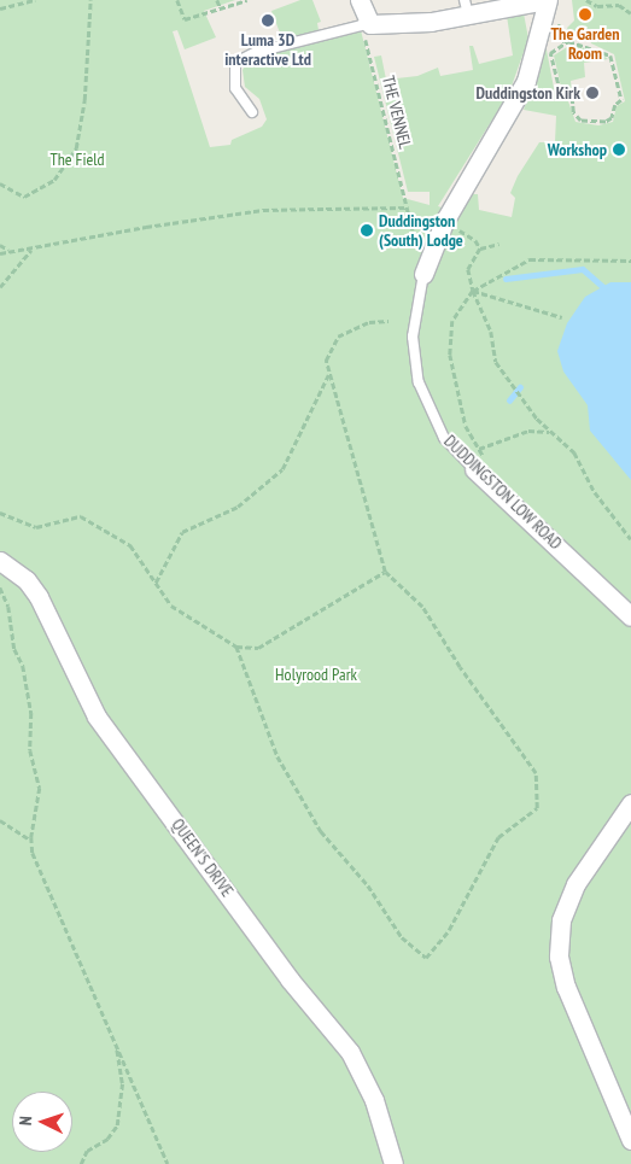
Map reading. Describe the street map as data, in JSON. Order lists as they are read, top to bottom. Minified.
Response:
{"streets":{"street":["DUDDINGSTON LOW ROAD","QUEEN'S DRIVE"],"path":["THE VENNEL"]},"parks":["The Field","Holyrood Park"],"places":["The Garden Room","Luma 3D interactive Ltd","Duddingston Kirk","Workshop","Duddingston (South) Lodge"],"north":"left"}
